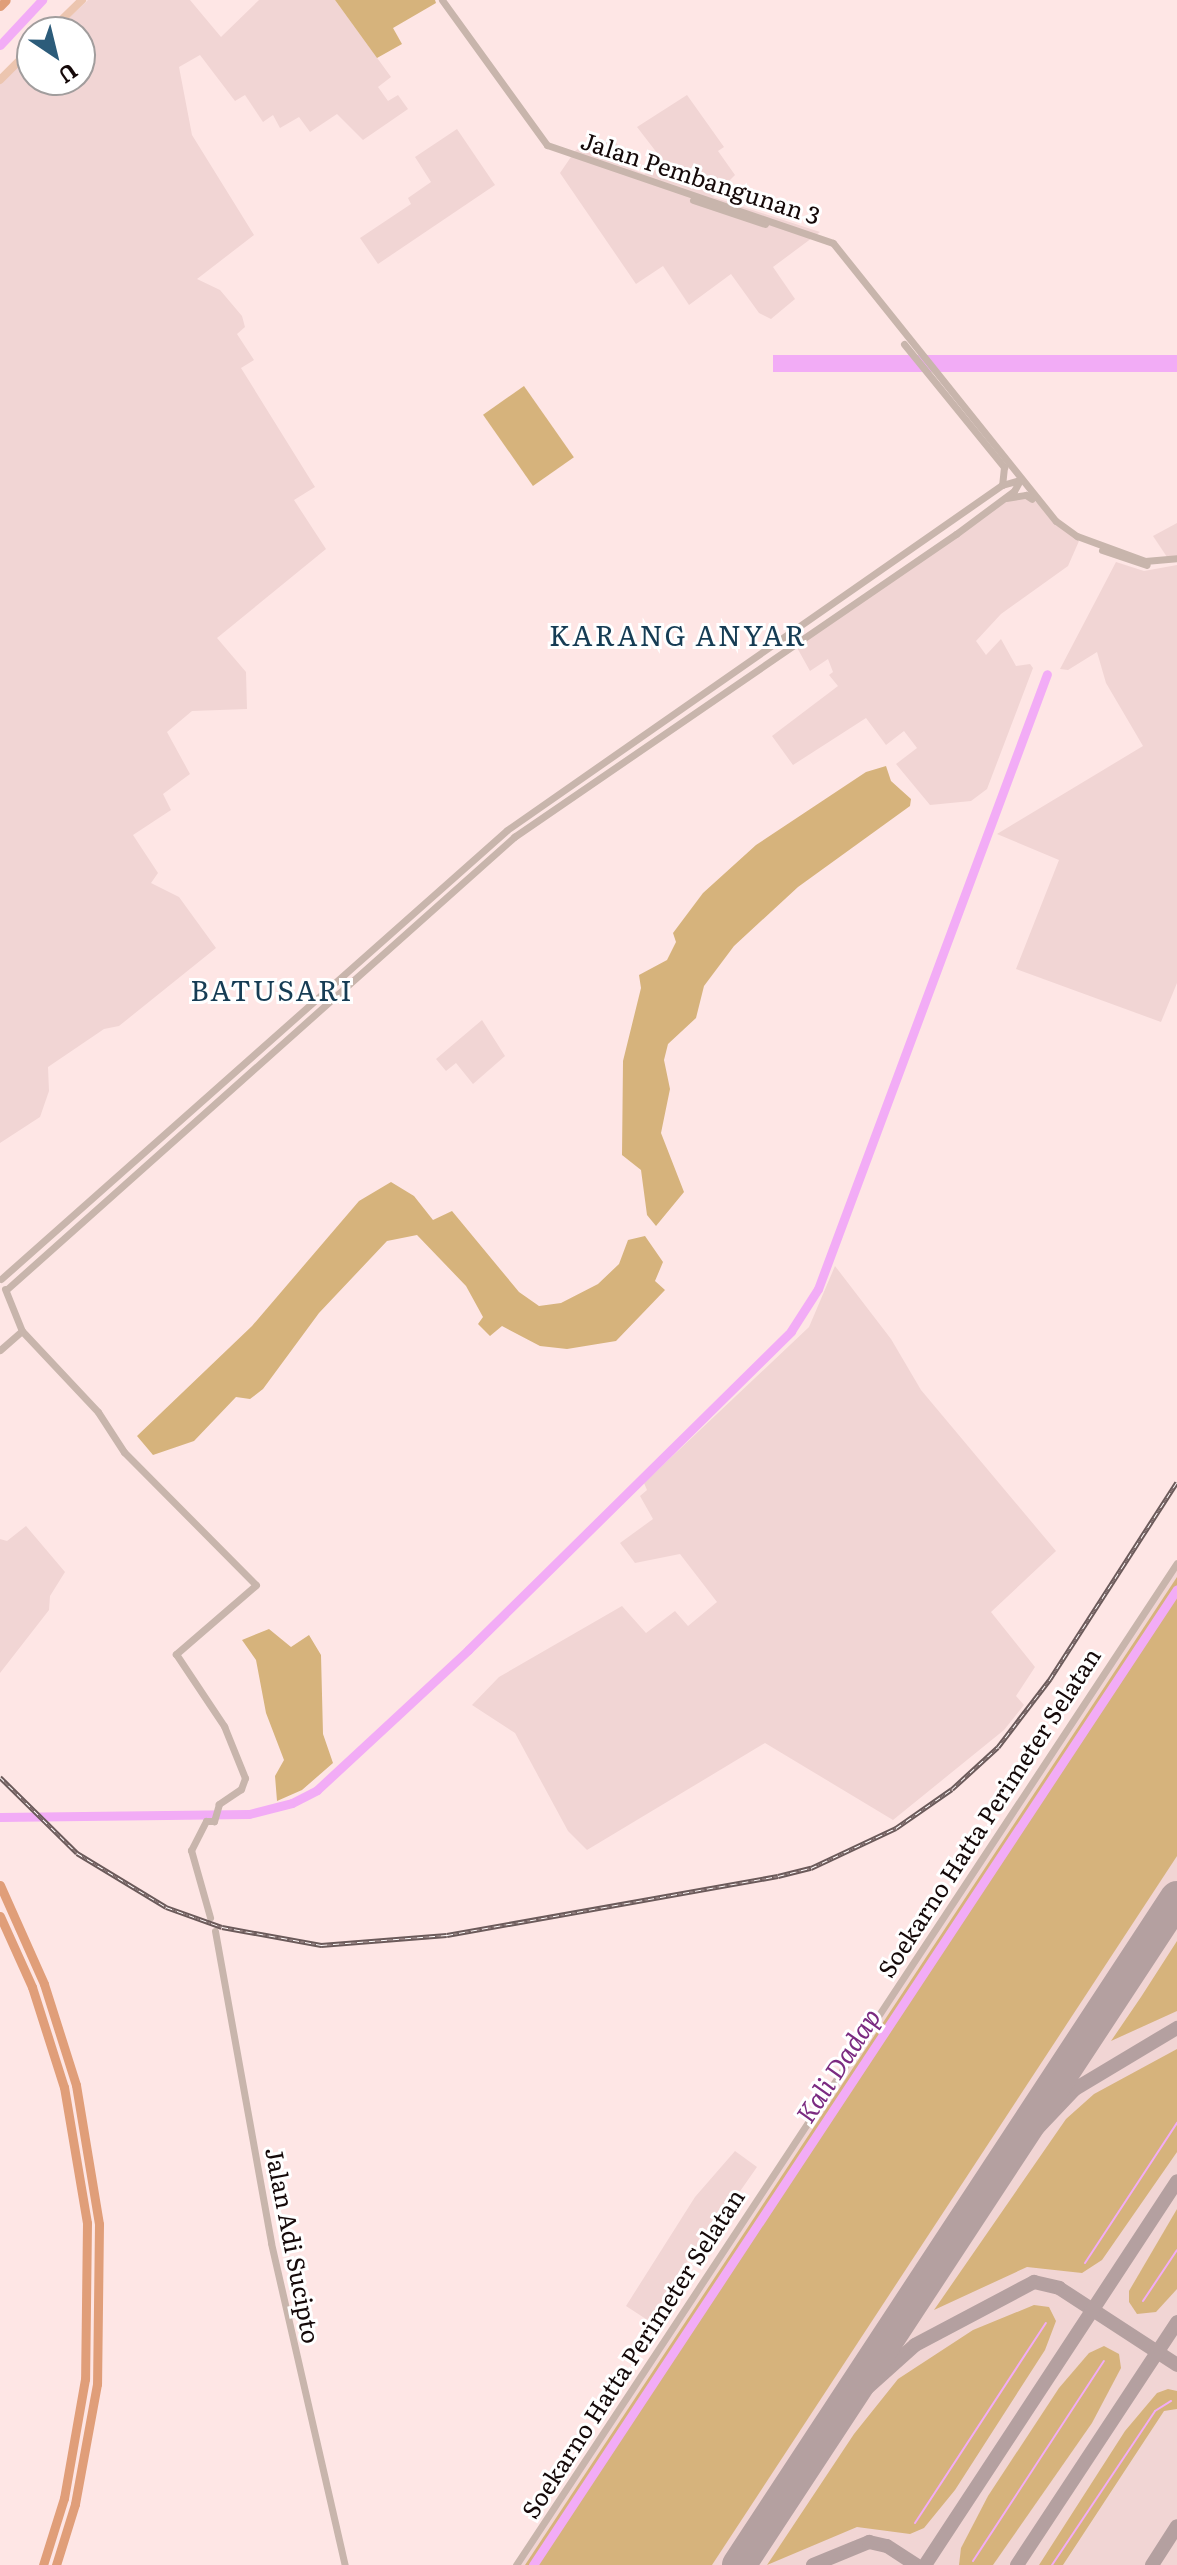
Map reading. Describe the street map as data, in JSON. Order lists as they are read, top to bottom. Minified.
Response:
{"streets":{"main road":["Jalan Pembangunan 3","Soekarno Hatta Perimeter Selatan","Jalan Adi Sucipto"]},"districts":["KARANG ANYAR","BATUSARI"],"water":["Kali Dadap"],"north":"bottom right"}
